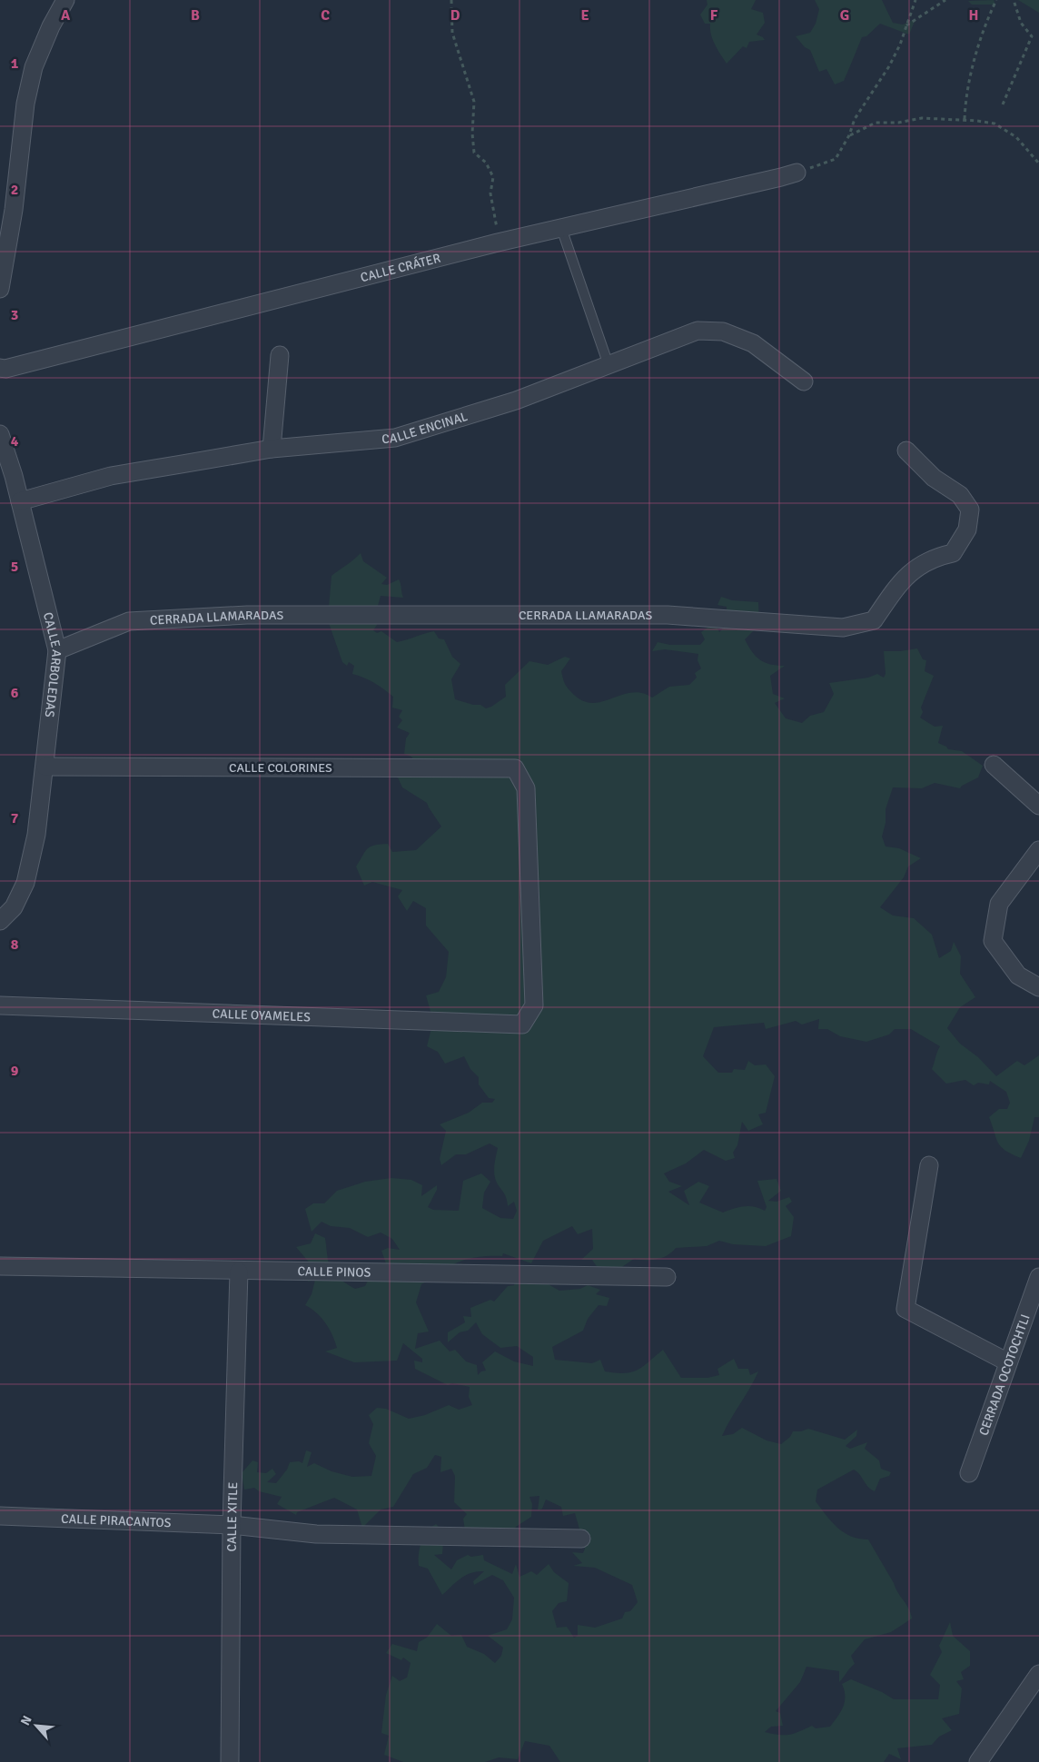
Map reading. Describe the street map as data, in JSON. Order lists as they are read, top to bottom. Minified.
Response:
{"streets":{"street":["CALLE CRÁTER","CALLE ENCINAL","CERRADA LLAMARADAS","CALLE ARBOLEDAS","CALLE COLORINES","CALLE OYAMELES","CALLE PINOS","CERRADA OCOTOCHTLI","CALLE XITLE","CALLE PIRACANTOS"]},"crossings":[["CALLE ENCINAL","CALLE ARBOLEDAS"],["CERRADA LLAMARADAS","CALLE ARBOLEDAS"],["CALLE ARBOLEDAS","CALLE COLORINES"],["CALLE COLORINES","CALLE OYAMELES"],["CALLE PINOS","CALLE XITLE"],["CALLE XITLE","CALLE PIRACANTOS"]],"north":"top left","grid":{"columns":["A","B","C","D","E","F","G","H"],"rows":["1","2","3","4","5","6","7","8","9"]}}
